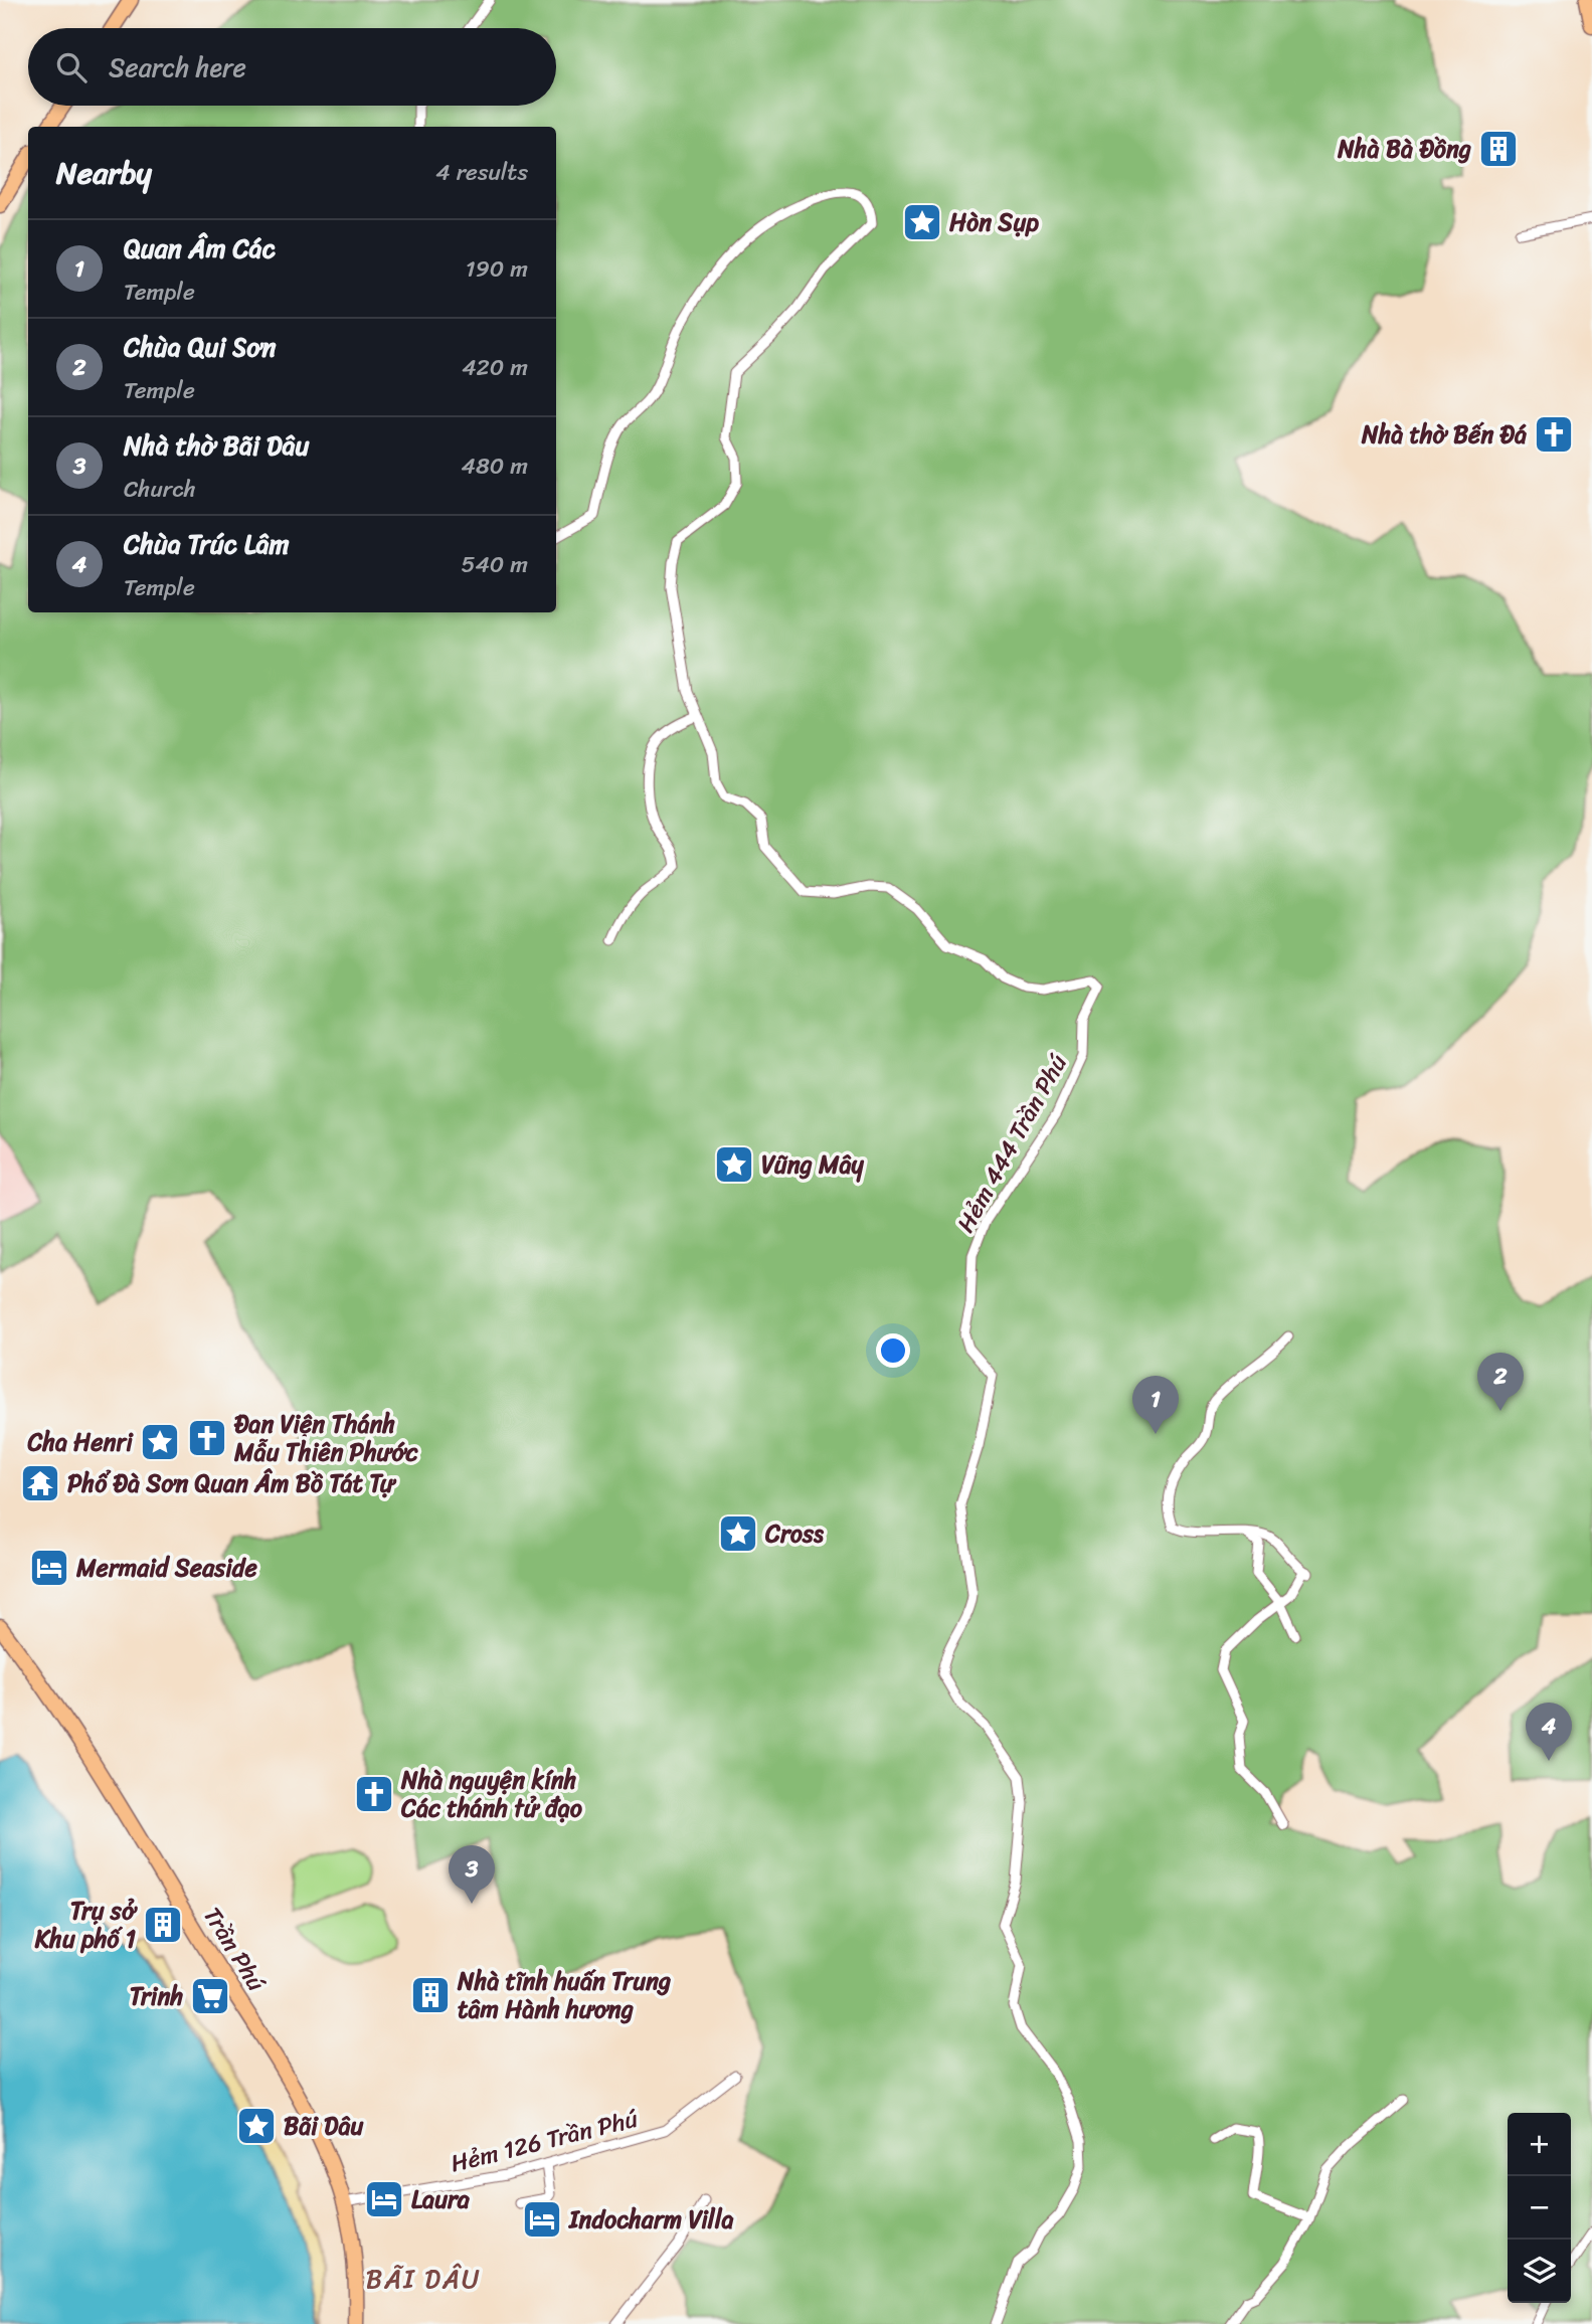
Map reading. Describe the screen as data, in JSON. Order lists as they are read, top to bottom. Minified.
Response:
{"streets":{"main road":["Trần Phú"],"street":["Hẻm 444 Trần Phú","Hẻm 126 Trần Phú"]},"crossings":[["Trần Phú","Hẻm 126 Trần Phú"]],"districts":["BÃI DÂU"],"places":{"building":["Nhà Bà Đồng","Trụ sở Khu phố 1","Nhà tĩnh huấn Trung tâm Hành hương"],"place":["Hòn Sụp","Vũng Mây","Cha Henri","Cross","Bãi Dâu"],"church":["Nhà thờ Bến Đá","Đan Viện Thánh Mẫu Thiên Phước","Nhà nguyện kính Các thánh tử đạo"],"temple":["Phổ Đà Sơn Quan Âm Bồ Tát Tự"],"hotel":["Mermaid Seaside","Laura","Indocharm Villa"],"supermarket":["Trinh"]},"page":{"search":"Search here","heading":["Nearby","4 results"],"list":[{"mark":"1","name":"Quan Âm Các","note":"Temple","value":"190 m"},{"mark":"2","name":"Chùa Qui Sơn","note":"Temple","value":"420 m"},{"mark":"3","name":"Nhà thờ Bãi Dâu","note":"Church","value":"480 m"},{"mark":"4","name":"Chùa Trúc Lâm","note":"Temple","value":"540 m"}],"pins":["2","1","4","3"],"map_buttons":["+","−"]}}
